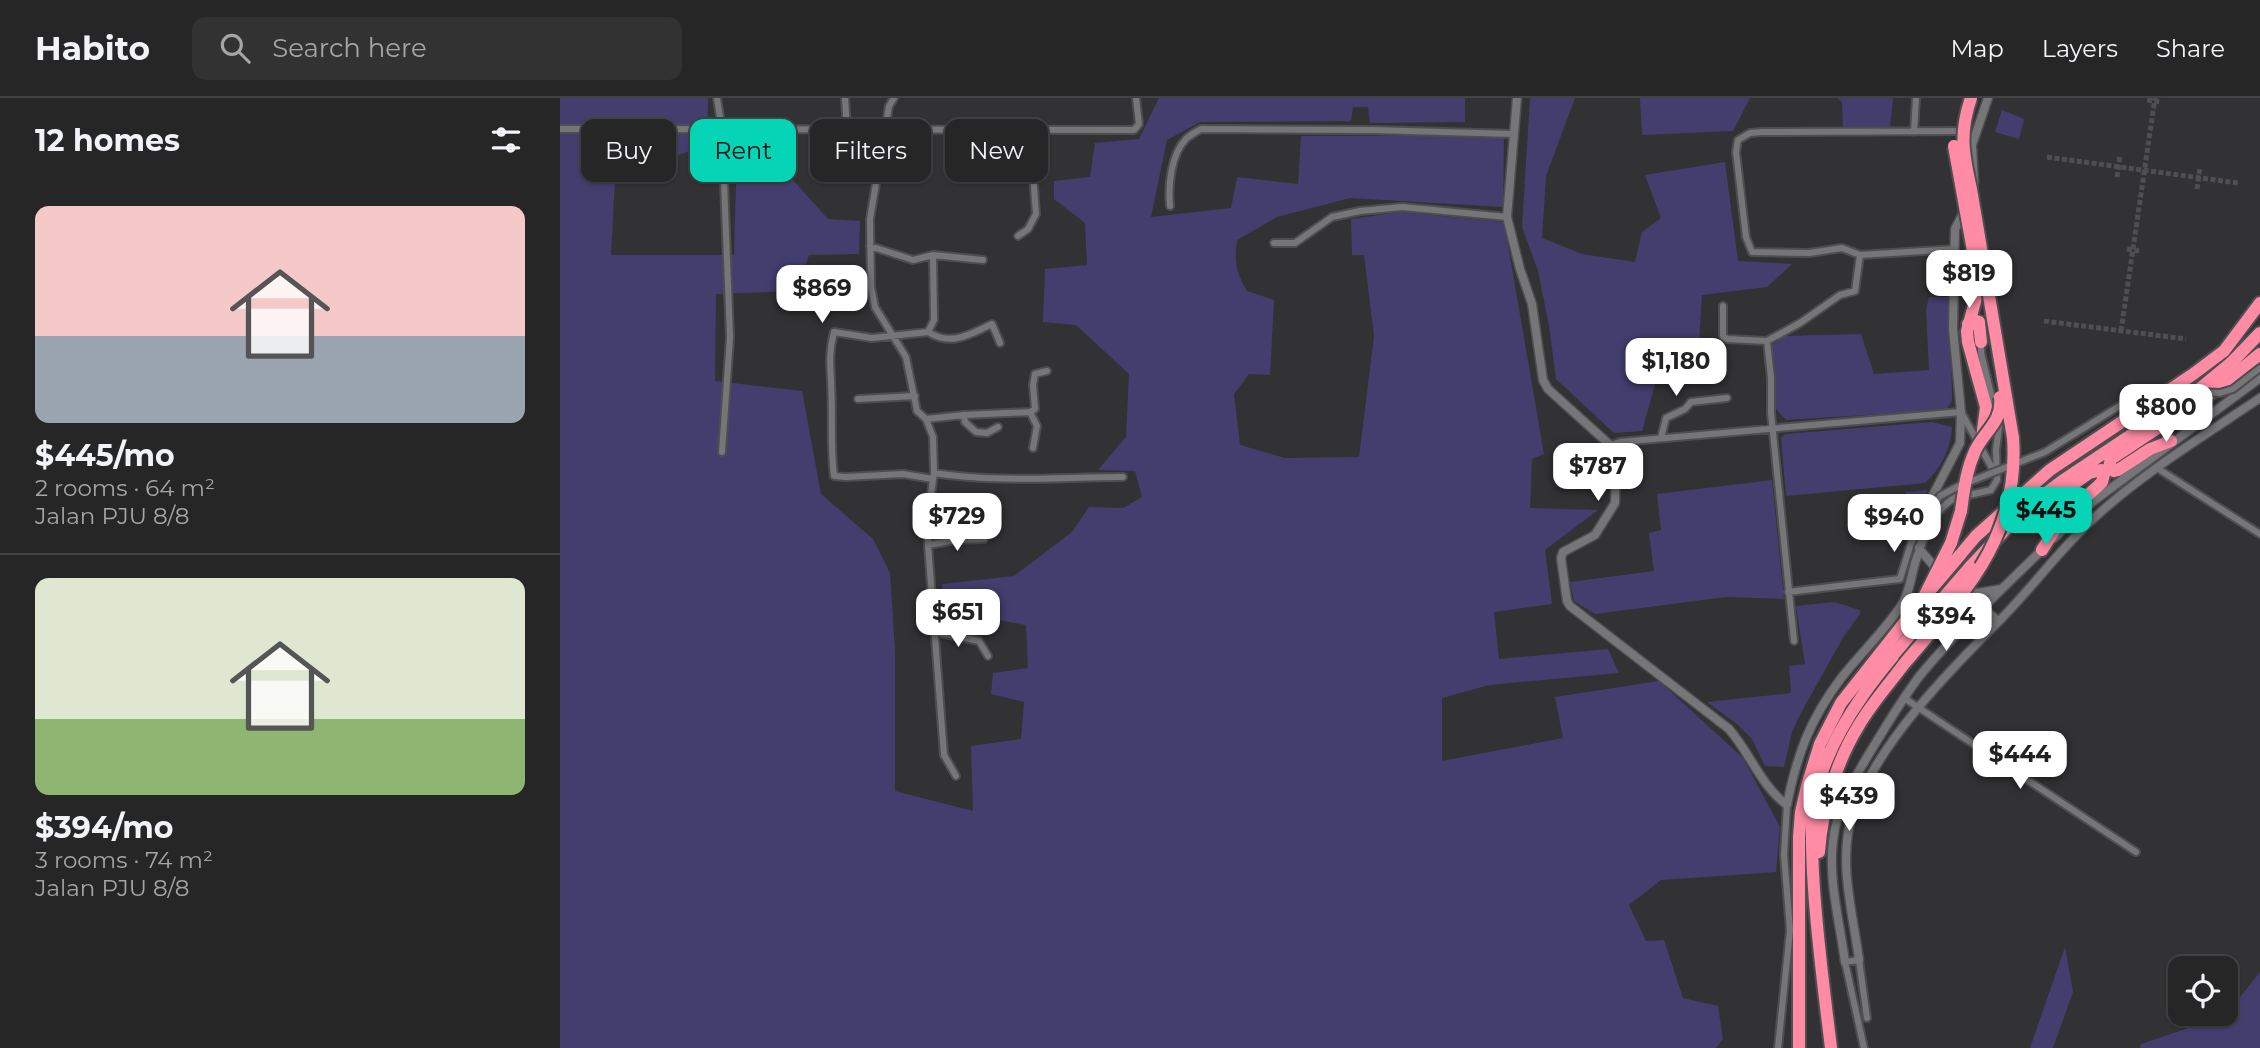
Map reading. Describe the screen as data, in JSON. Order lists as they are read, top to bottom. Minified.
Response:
{"page":{"header":"Habito","search":"Search here","nav":["Map","Layers","Share"],"heading":"12 homes","chip":["Buy","Rent","Filters","New"],"list":[{"name":"$445/mo","note":"2 rooms · 64 m² · Jalan PJU 8/8"},{"name":"$394/mo","note":"3 rooms · 74 m² · Jalan PJU 8/8"}],"price":["$819","$869","$1,180","$800","$787","$445","$729","$940","$651","$394","$444","$439"]}}
